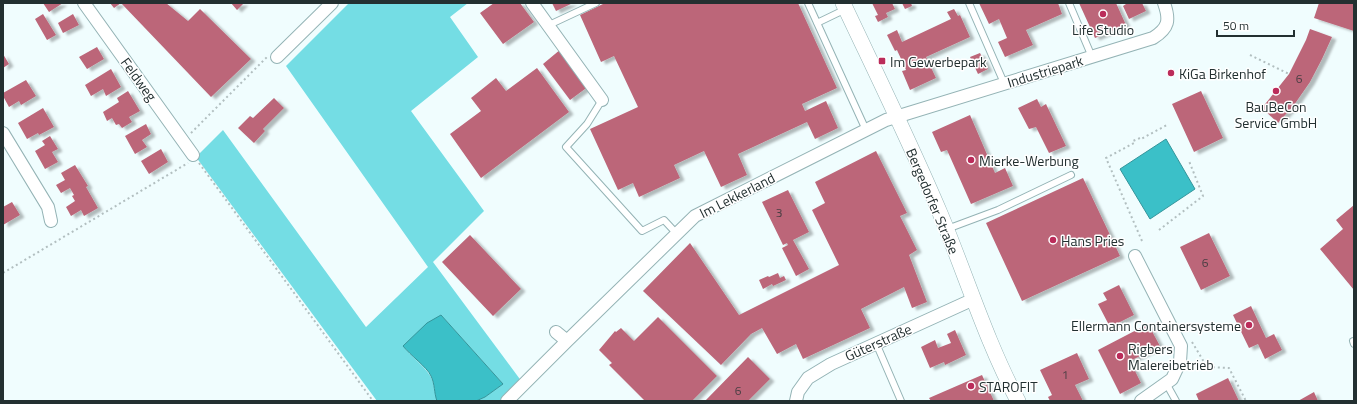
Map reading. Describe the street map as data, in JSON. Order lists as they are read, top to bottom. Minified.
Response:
{"streets":{"street":["Industriepark","Feldweg","Im Lekkerland","Bergedorfer Straße","Güterstraße"]},"crossings":[["Industriepark","Im Lekkerland"],["Industriepark","Bergedorfer Straße"],["Im Lekkerland","Bergedorfer Straße"],["Bergedorfer Straße","Güterstraße"]],"places":{"other":["Life Studio","KiGa Birkenhof","BauBeCon Service GmbH","Mierke-Werbung","Hans Pries","Ellermann Containersysteme","Rigbers Malereibetrieb","STAROFIT"],"transit":["Im Gewerbepark"]},"house_numbers":["6","3","6","1","6"],"scale_bar":"50 m"}
